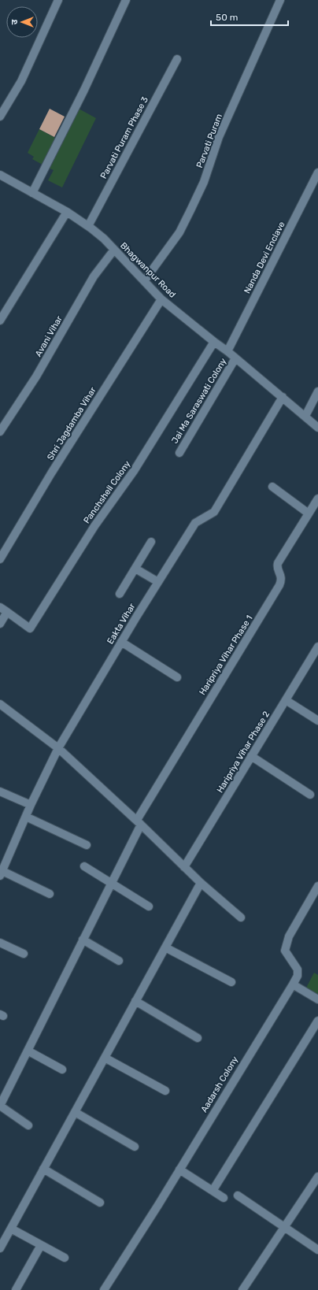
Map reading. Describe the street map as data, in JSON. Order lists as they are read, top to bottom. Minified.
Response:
{"streets":{"street":["Parvati Puram Phase 3","Parvati Puram","Nanda Devi Enclave","Bhagwanpur Road","Avani Vihar","Jai Ma Saraswati Colony","Shri Jagdamba Vihar","Panchshell Colony","Eakta Vihar","Haripriya Vihar Phase 1","Haripriya Vihar Phase 2","Aadarsh Colony"]},"crossings":[["Parvati Puram Phase 3","Bhagwanpur Road"],["Parvati Puram","Bhagwanpur Road"],["Nanda Devi Enclave","Bhagwanpur Road"],["Bhagwanpur Road","Avani Vihar"],["Bhagwanpur Road","Jai Ma Saraswati Colony"],["Bhagwanpur Road","Shri Jagdamba Vihar"],["Bhagwanpur Road","Panchshell Colony"],["Bhagwanpur Road","Eakta Vihar"]],"scale_bar":"50 m","north":"left"}
